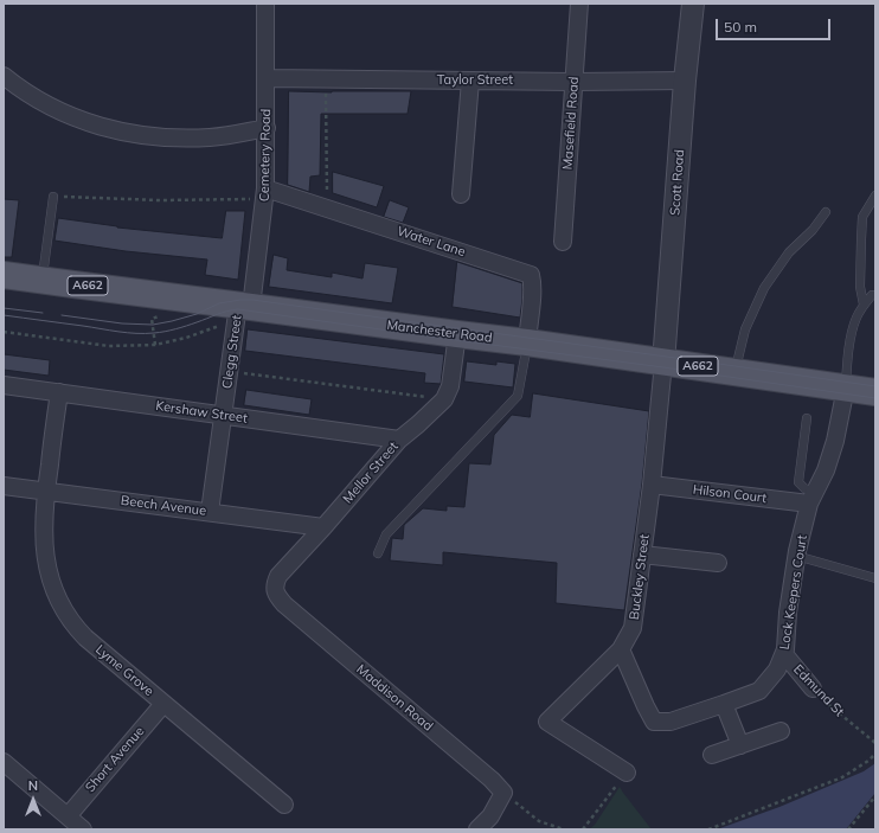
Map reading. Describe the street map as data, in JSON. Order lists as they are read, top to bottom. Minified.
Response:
{"streets":{"main road":["A662","Manchester Road"],"street":["Taylor Street","Masefield Road","Cemetery Road","Scott Road","Water Lane","Clegg Street","Kershaw Street","Mellor Street","Hilson Court","Beech Avenue","Buckley Street","Lock Keepers Court","Lyme Grove","Edmund St","Maddison Road","Short Avenue"]},"crossings":[["Taylor Street","Masefield Road"],["Taylor Street","Cemetery Road"],["Taylor Street","Scott Road"],["Cemetery Road","Water Lane"],["Cemetery Road","Manchester Road"],["Cemetery Road","Clegg Street"],["Scott Road","Manchester Road"],["Scott Road","Buckley Street"],["Water Lane","Manchester Road"],["Manchester Road","Clegg Street"],["Manchester Road","Mellor Street"],["Manchester Road","Buckley Street"],["Manchester Road","Lock Keepers Court"],["Clegg Street","Kershaw Street"],["Clegg Street","Beech Avenue"],["Kershaw Street","Mellor Street"],["Kershaw Street","Lyme Grove"],["Mellor Street","Beech Avenue"],["Mellor Street","Maddison Road"],["Hilson Court","Buckley Street"],["Hilson Court","Lock Keepers Court"],["Beech Avenue","Lyme Grove"],["Buckley Street","Lock Keepers Court"],["Lock Keepers Court","Edmund St"],["Lyme Grove","Short Avenue"]],"scale_bar":"50 m","north":"top"}
